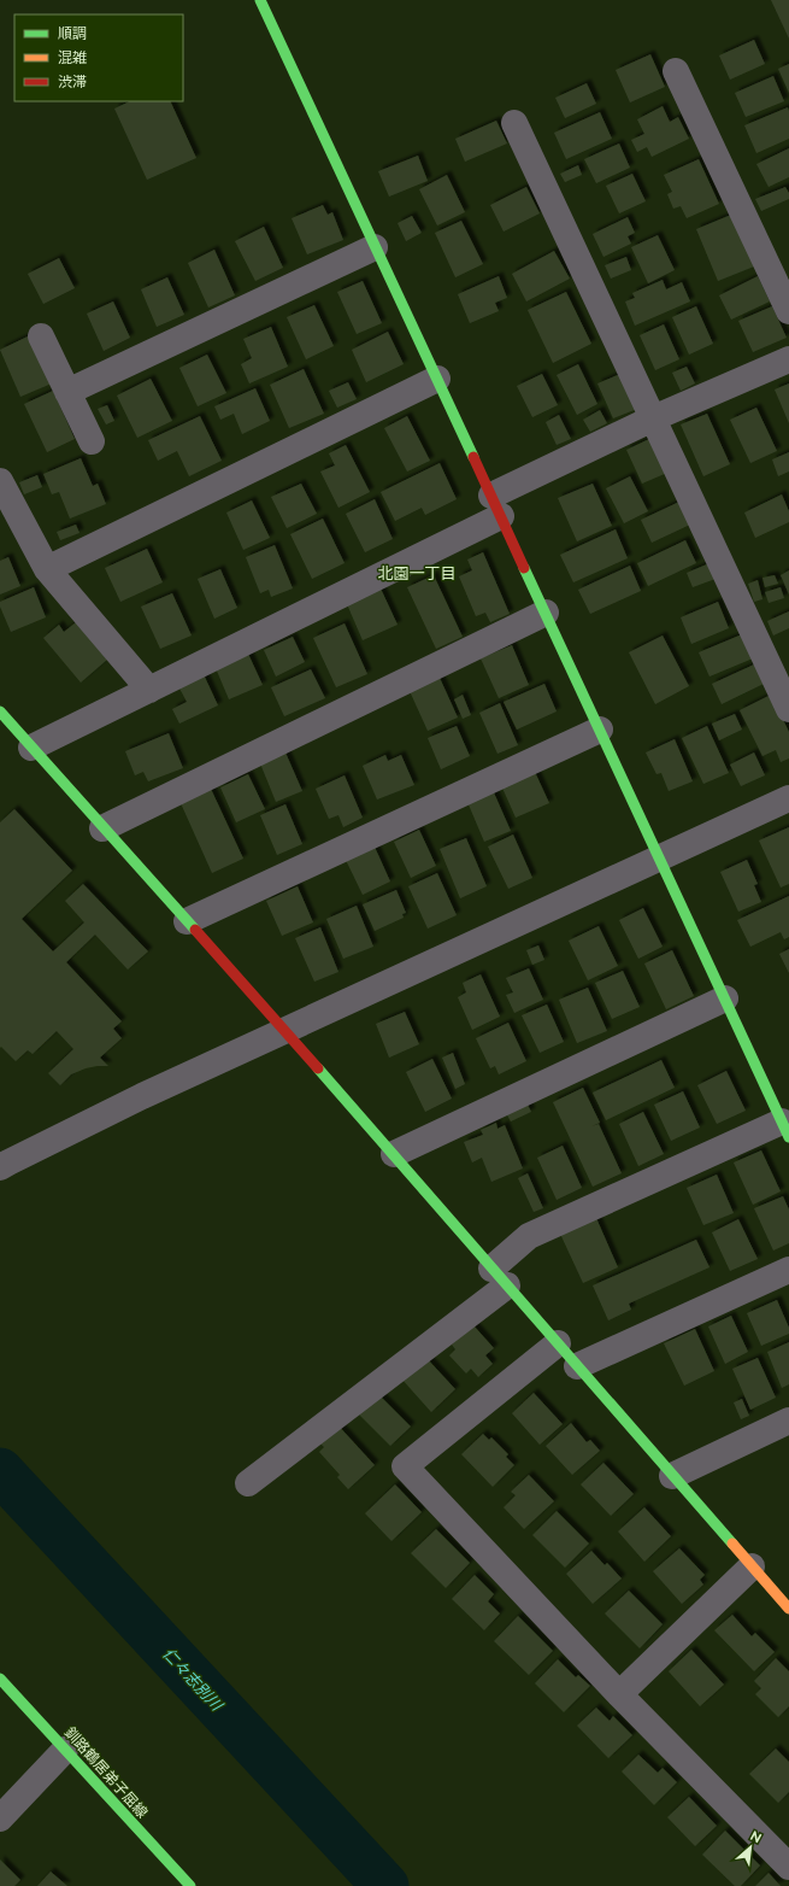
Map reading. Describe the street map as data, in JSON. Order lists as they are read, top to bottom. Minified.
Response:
{"streets":{"street":["釧路鶴居弟子屈線"]},"districts":["北園一丁目"],"water":["仁々志別川"],"legend":["順調","混雑","渋滞"],"north":"top right"}
